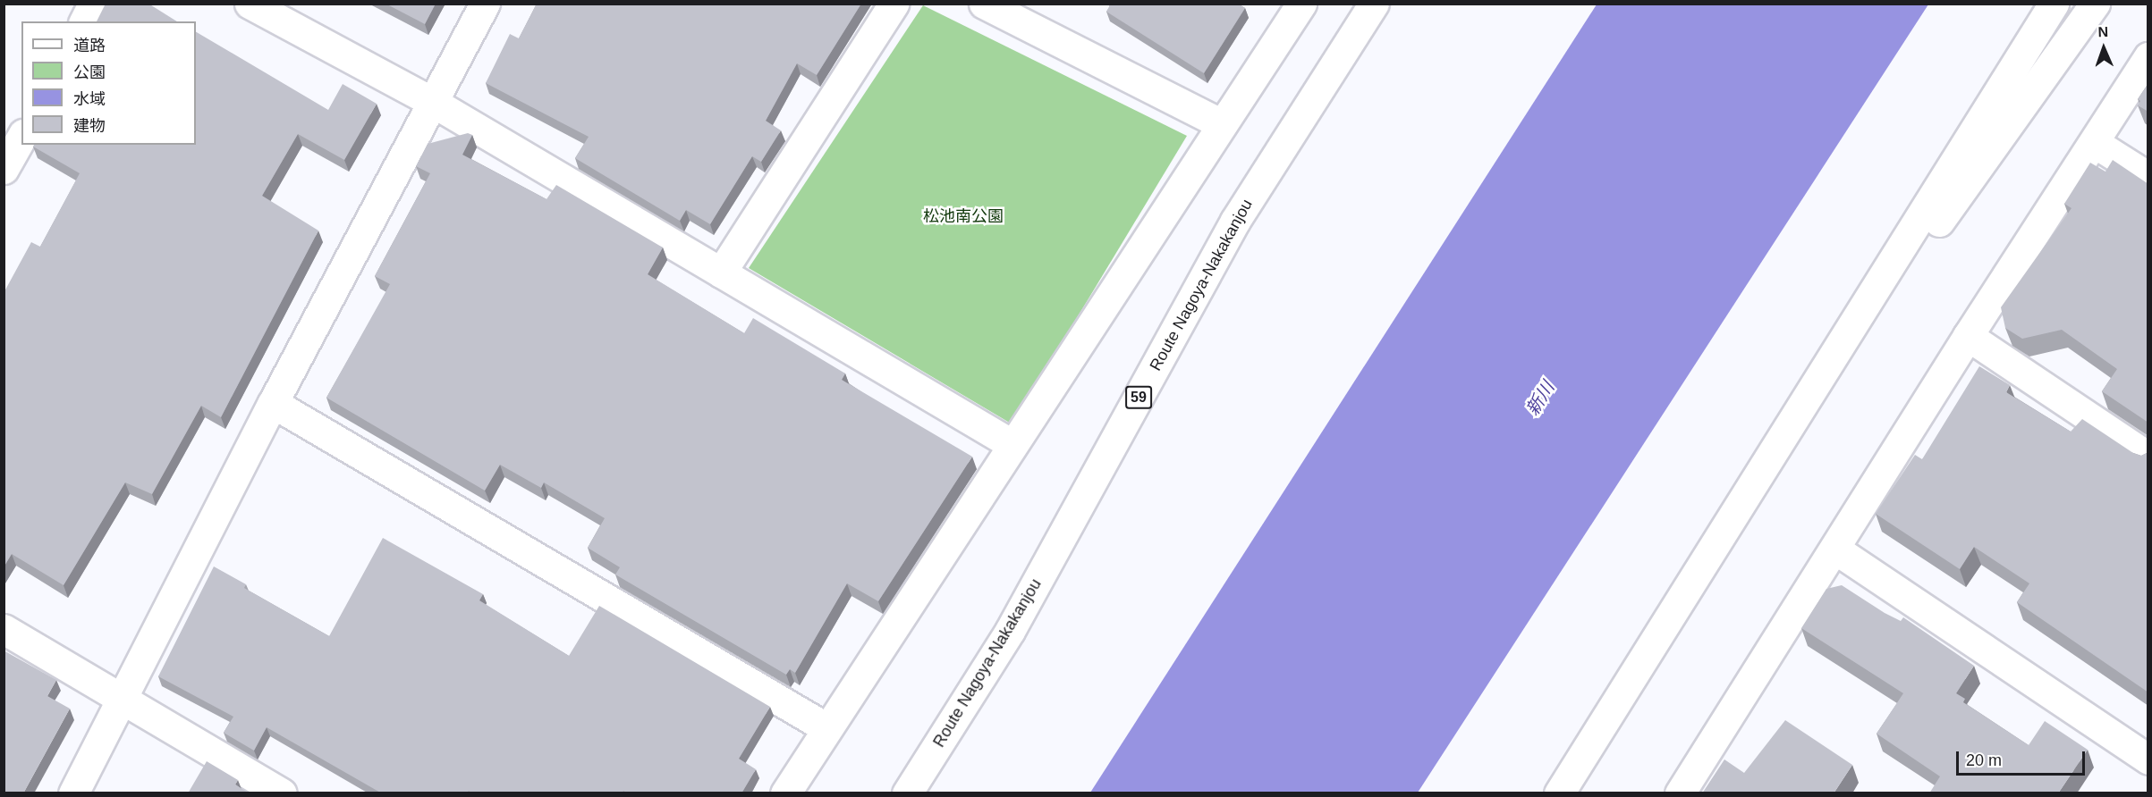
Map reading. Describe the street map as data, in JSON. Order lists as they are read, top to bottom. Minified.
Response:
{"streets":{"street":["Route Nagoya-Nakakanjou","59"]},"water":["新川"],"parks":["松池南公園"],"legend":["道路","公園","水域","建物"],"scale_bar":"20 m","north":"top"}
